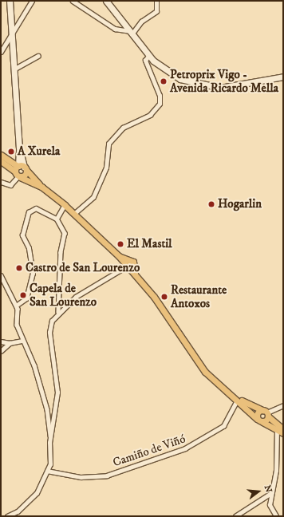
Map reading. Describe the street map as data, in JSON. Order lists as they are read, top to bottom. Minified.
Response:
{"streets":{"street":["Camiño de Viñó"]},"places":["Petroprix Vigo - Avenida Ricardo Mella","A Xurela","Hogarlin","El Mastil","Castro de San Lourenzo","Capela de San Lourenzo","Restaurante Antoxos"],"north":"right"}
